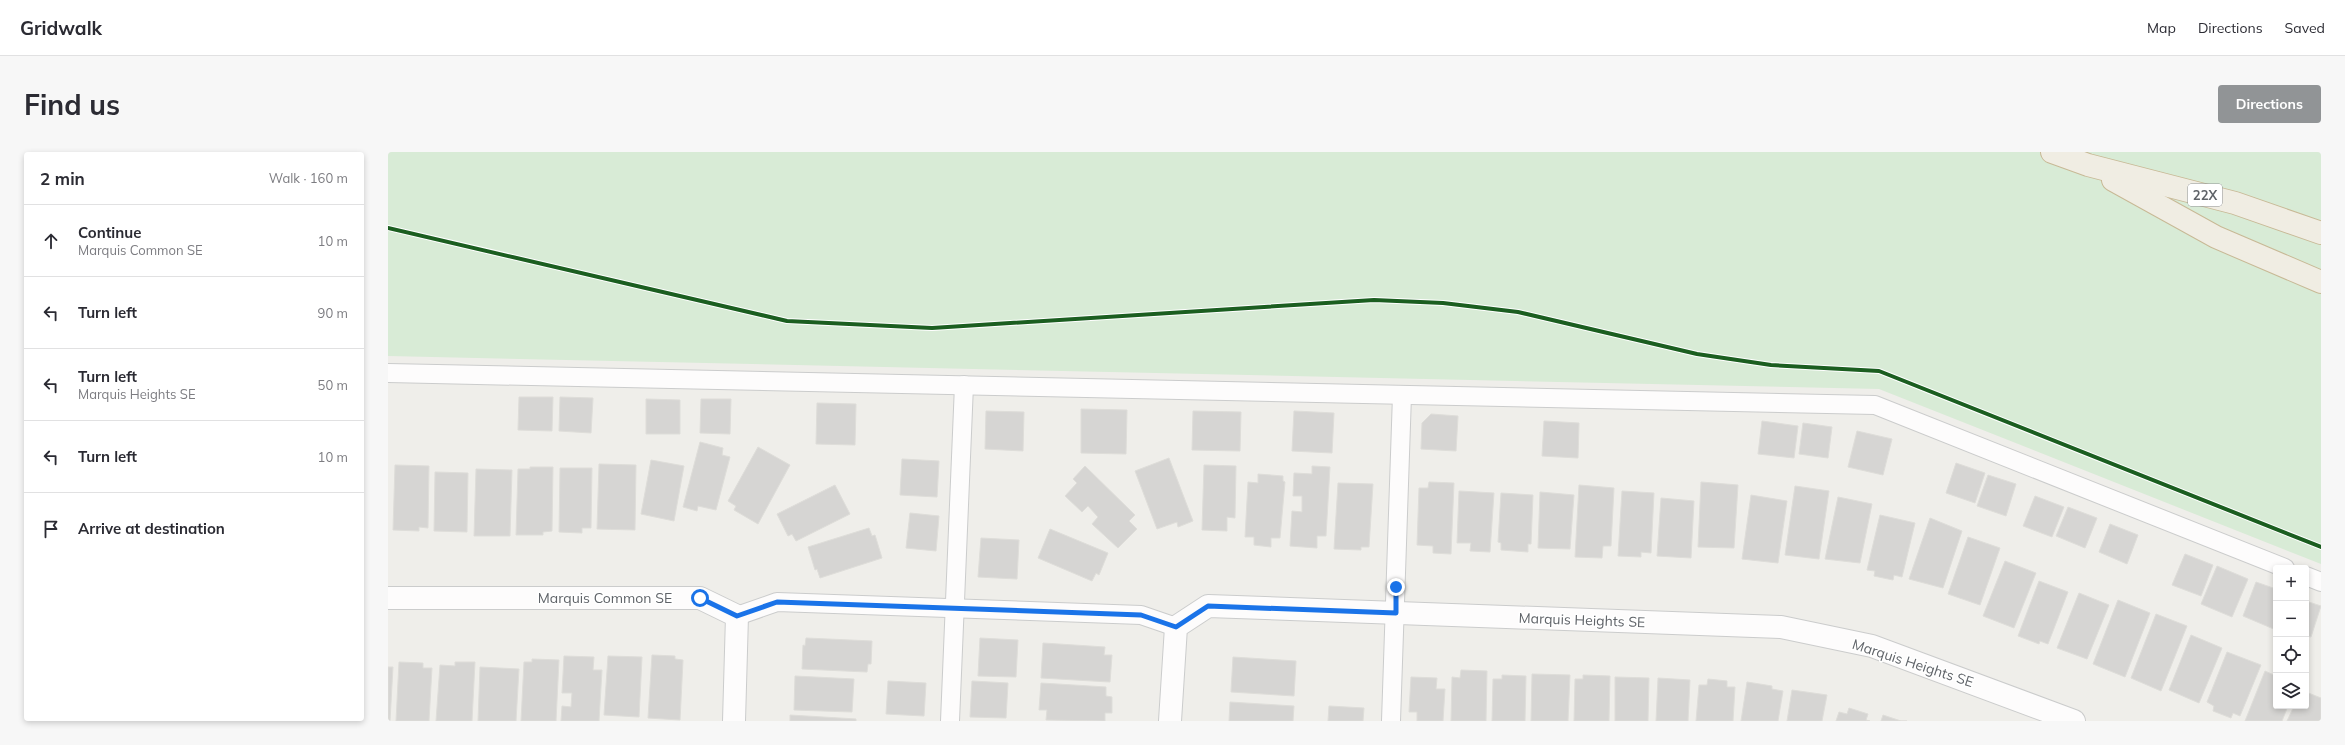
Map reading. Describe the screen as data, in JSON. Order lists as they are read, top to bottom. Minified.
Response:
{"streets":{"highway":["22X"],"street":["Marquis Common SE","Marquis Heights SE"]},"page":{"header":"Gridwalk","nav":["Map","Directions","Saved"],"buttons":"Directions","title":"Find us","heading":["2 min","Walk · 160 m"],"list":[["Continue","Marquis Common SE","10 m"],["Turn left","90 m"],["Turn left","Marquis Heights SE","50 m"],["Turn left","10 m"],"Arrive at destination"],"map_buttons":["+","−"]}}
